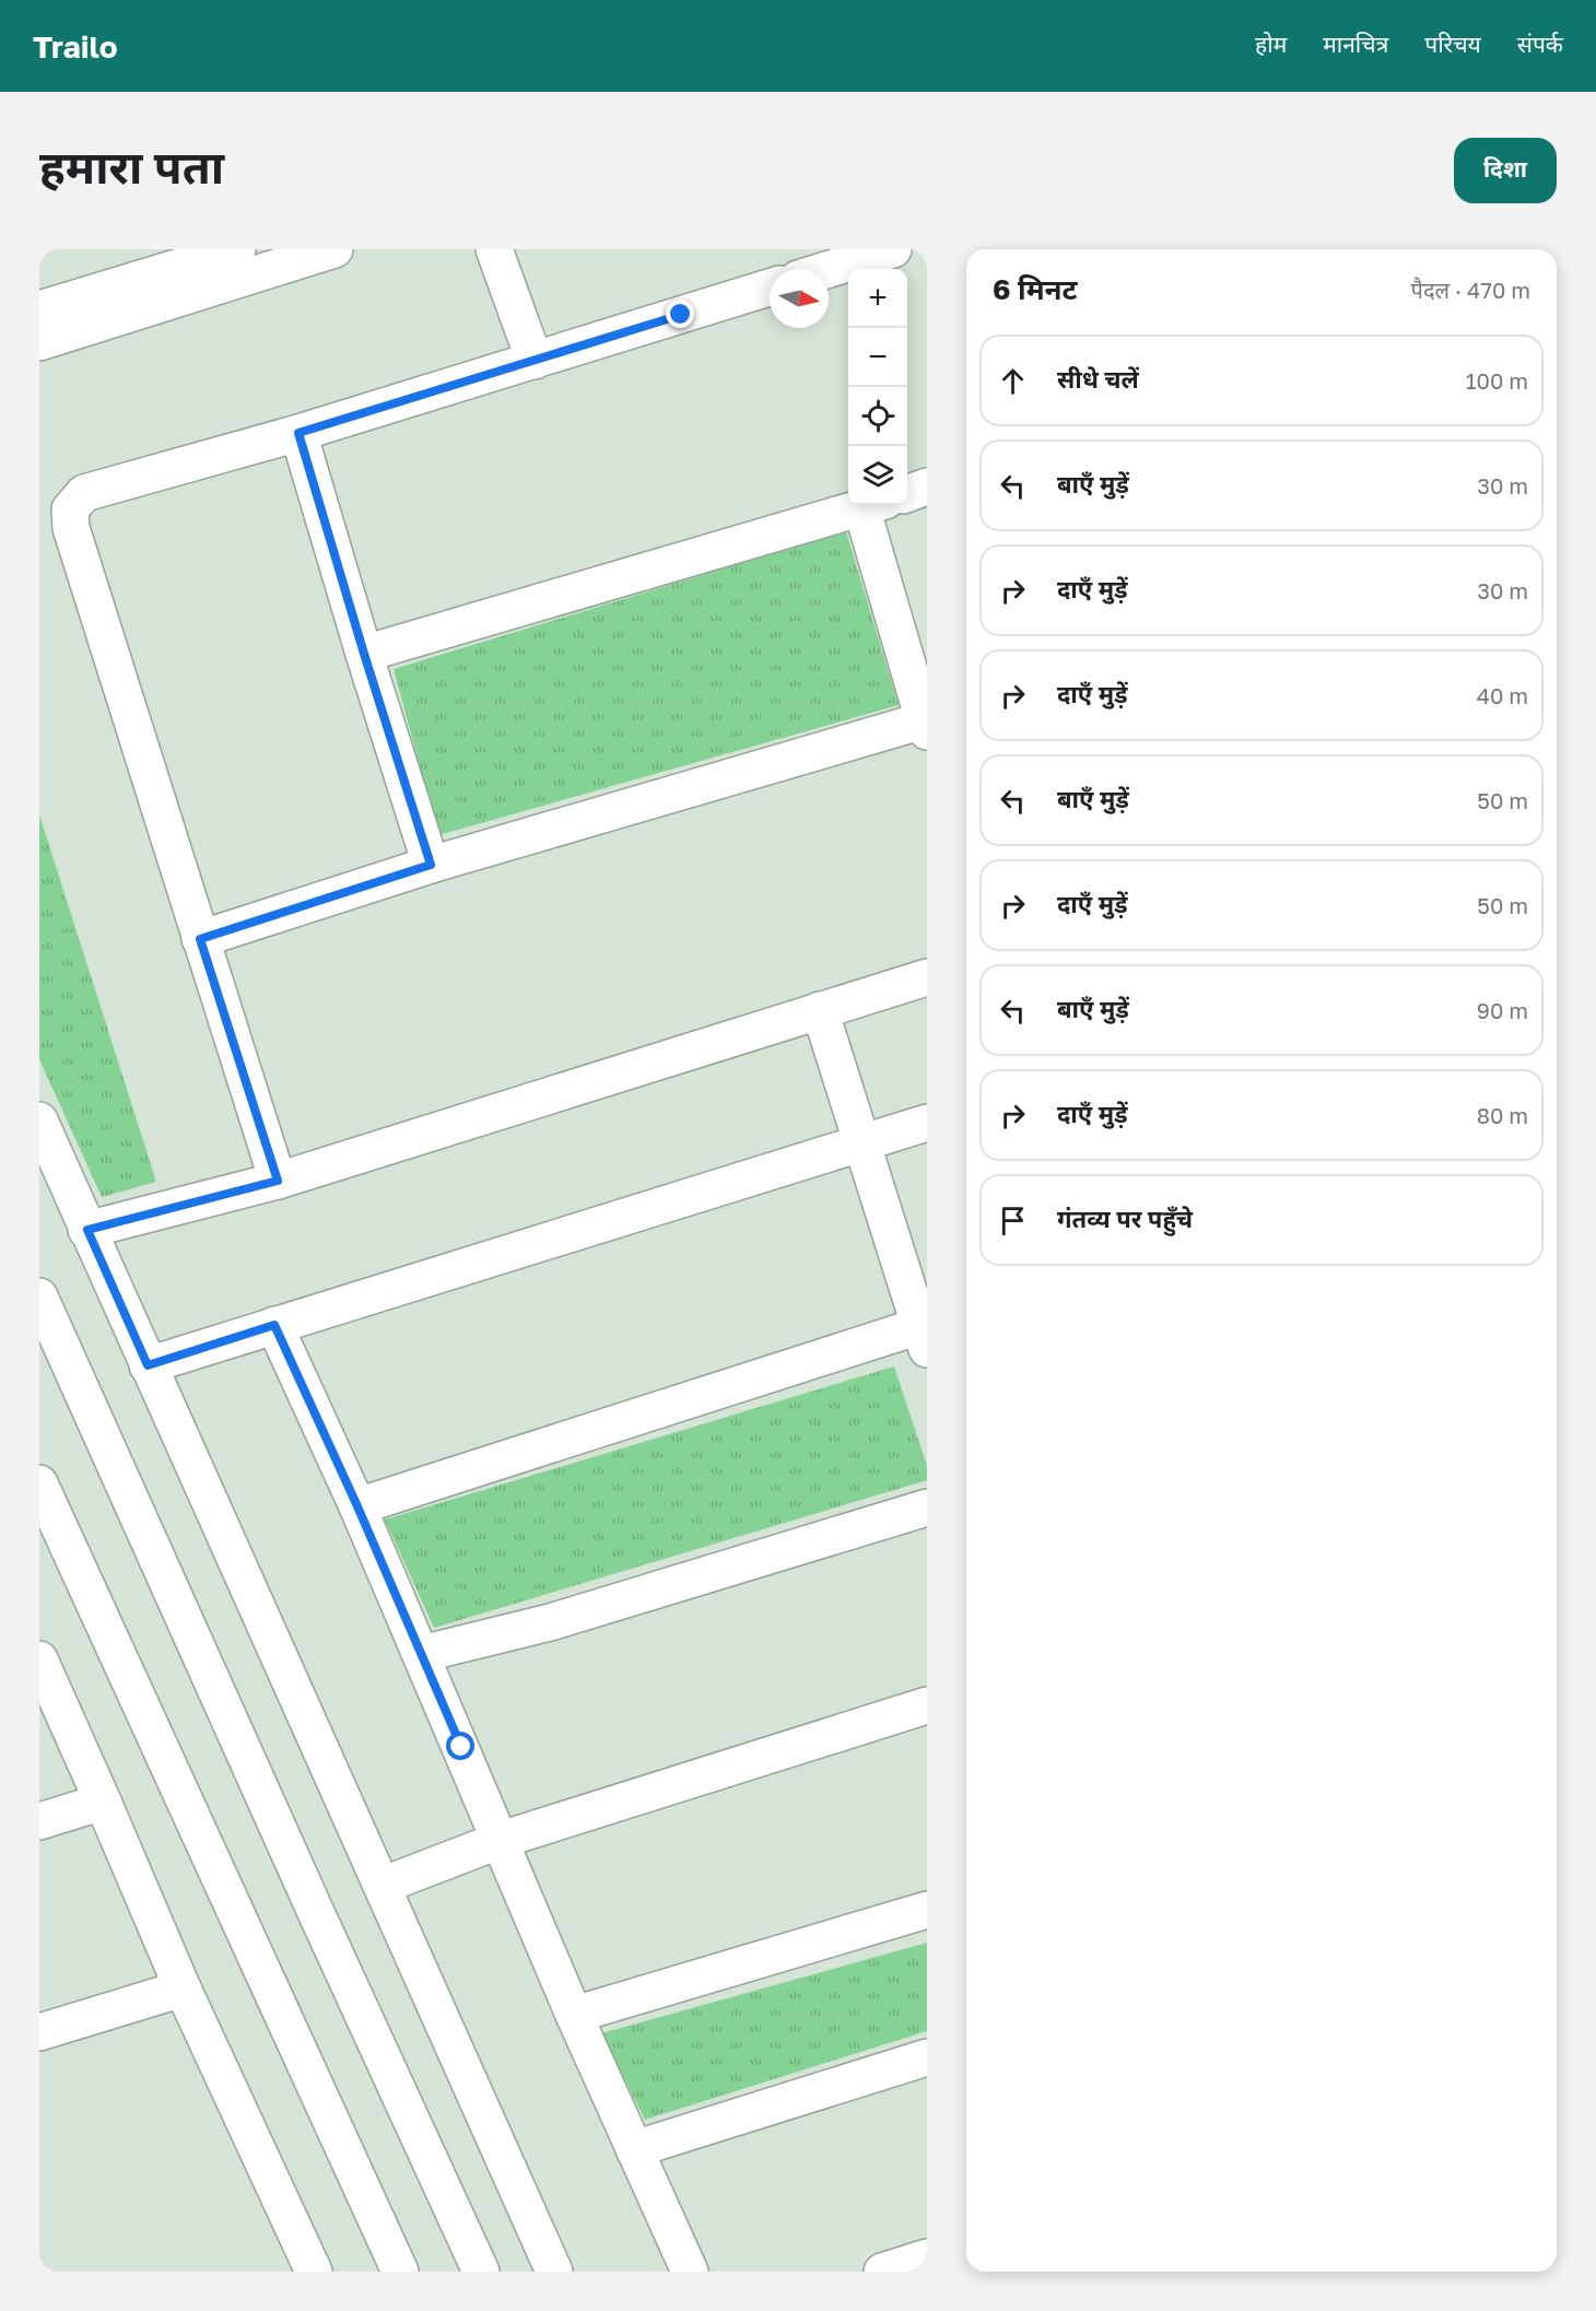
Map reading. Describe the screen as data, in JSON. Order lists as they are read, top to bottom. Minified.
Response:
{"north":"right","page":{"header":"Trailo","nav":["होम","मानचित्र","परिचय","संपर्क"],"buttons":"दिशा","title":"हमारा पता","heading":["6 मिनट","पैदल · 470 m"],"map_buttons":["+","−"],"list":[["सीधे चलें","100 m"],["बाएँ मुड़ें","30 m"],["दाएँ मुड़ें","30 m"],["दाएँ मुड़ें","40 m"],["बाएँ मुड़ें","50 m"],["दाएँ मुड़ें","50 m"],["बाएँ मुड़ें","90 m"],["दाएँ मुड़ें","80 m"],"गंतव्य पर पहुँचे"]}}
